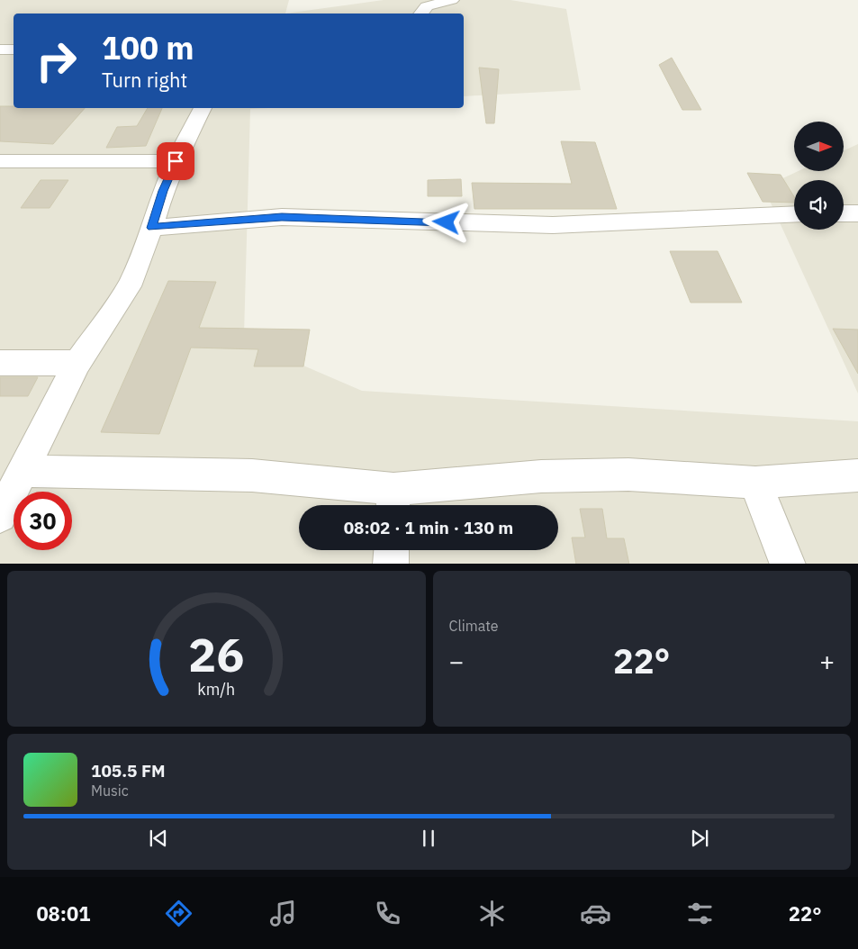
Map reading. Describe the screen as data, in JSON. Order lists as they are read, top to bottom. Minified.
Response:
{"north":"right","page":{"turn":["100 m","Turn right"],"limit":"30","trip":"08:02 · 1 min · 130 m","tile":"Climate","heat":["−","22°","+"],"song":["105.5 FM","Music"],"tabs":["08:01","22°"],"gauge":["26","km/h"]}}
